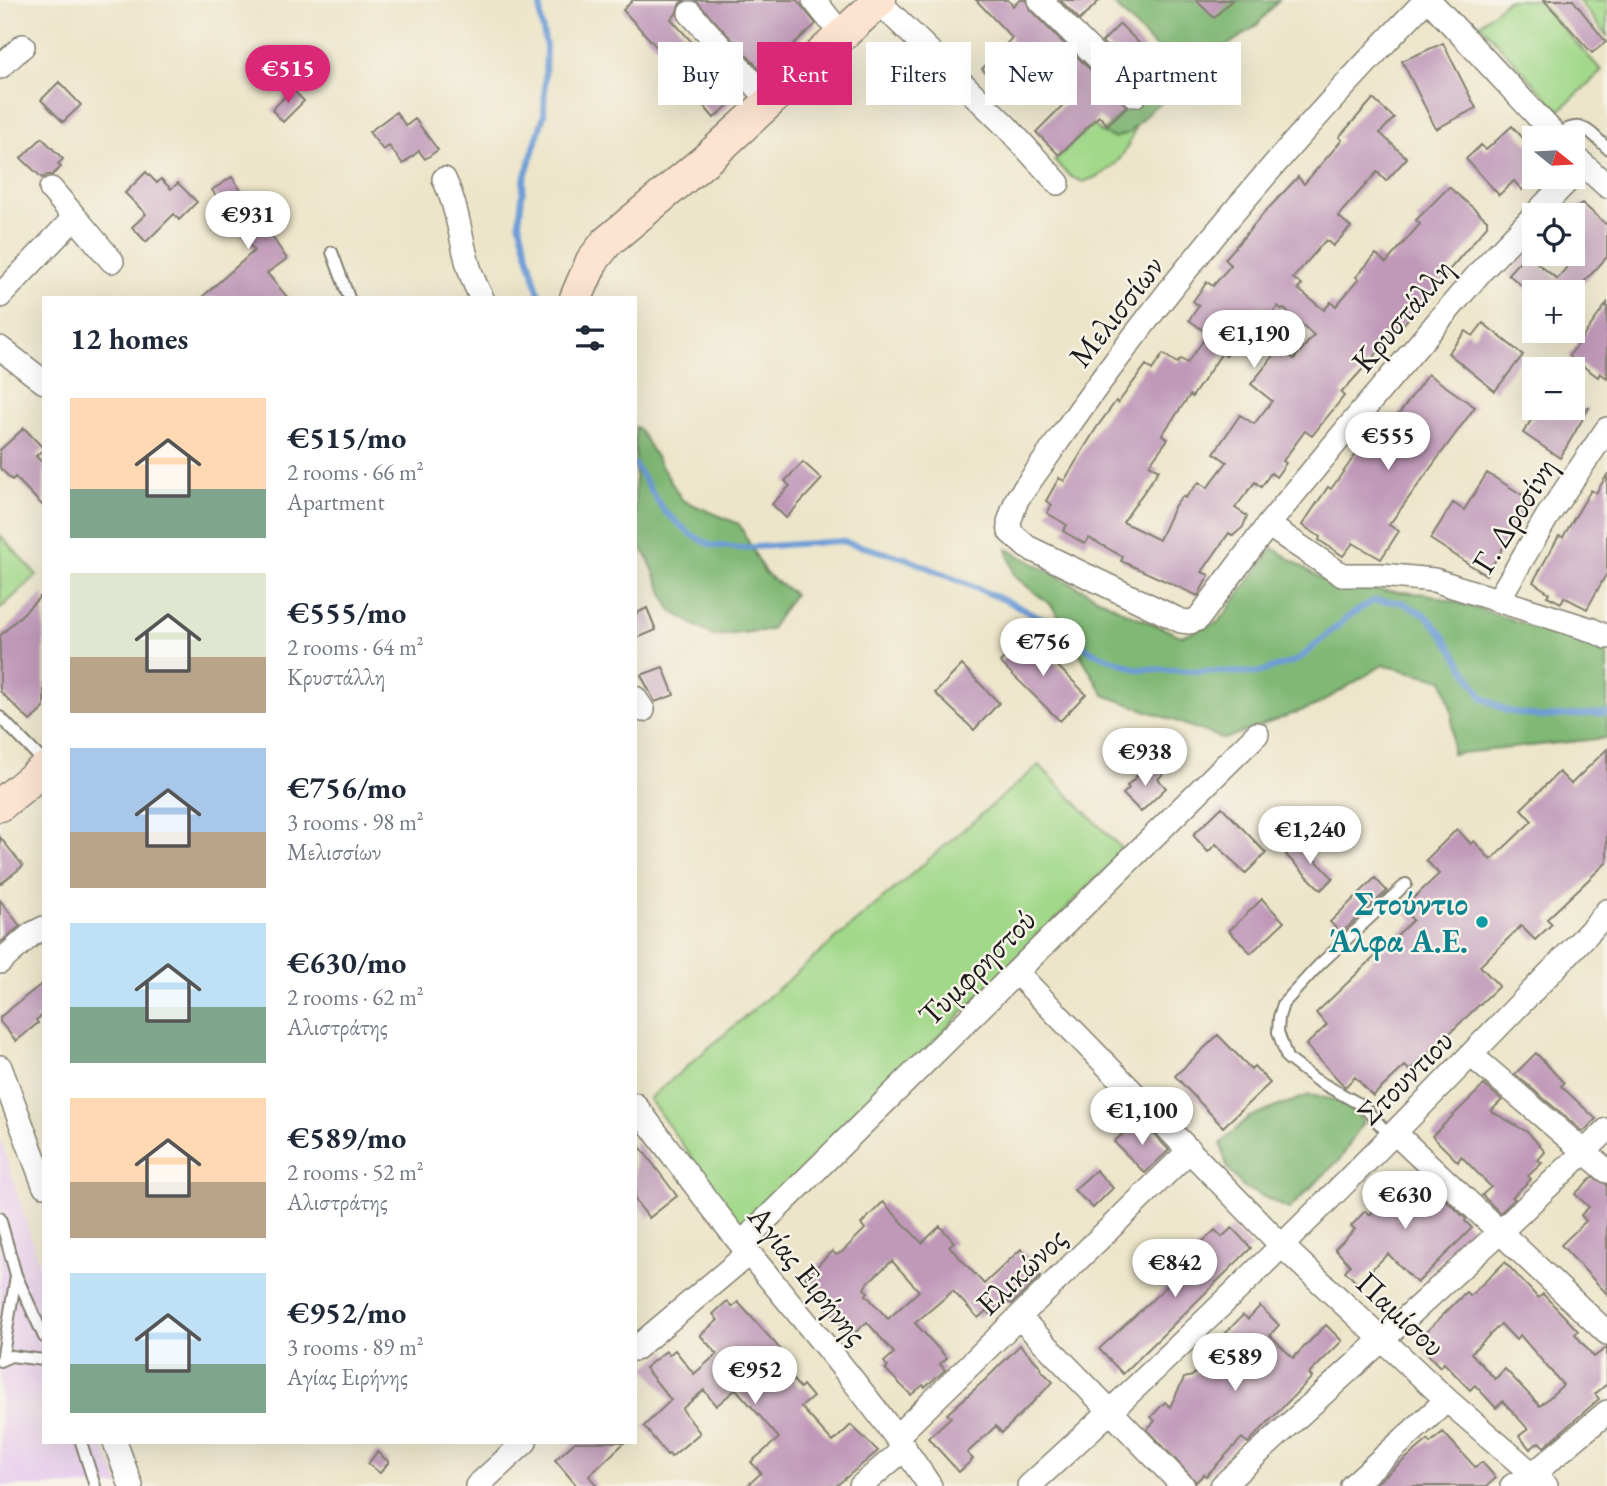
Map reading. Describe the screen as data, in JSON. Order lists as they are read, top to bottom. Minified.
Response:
{"streets":{"street":["Μελισσίων","Κρυστάλλη","Γ. Δροσίνη","Τυμφρηστού","Στουντιου","Ελικώνος","Αγίας Ειρήνης","Παμίσου"]},"crossings":[["Μελισσίων","Κρυστάλλη"],["Τυμφρηστού","Αγίας Ειρήνης"],["Τυμφρηστού","Παμίσου"],["Στουντιου","Παμίσου"],["Ελικώνος","Αγίας Ειρήνης"],["Ελικώνος","Παμίσου"]],"places":["Στούντιο Άλφα Α.Ε."],"north":"right","page":{"chip":["Buy","Rent","Filters","New","Apartment"],"price":["€515","€931","€1,190","€555","€756","€938","€1,240","€1,100","€630","€842","€589","€952"],"map_buttons":["+","−"],"heading":"12 homes","list":[{"name":"€515/mo","note":"2 rooms · 66 m² · Apartment"},{"name":"€555/mo","note":"2 rooms · 64 m² · Κρυστάλλη"},{"name":"€756/mo","note":"3 rooms · 98 m² · Μελισσίων"},{"name":"€630/mo","note":"2 rooms · 62 m² · Αλιστράτης"},{"name":"€589/mo","note":"2 rooms · 52 m² · Αλιστράτης"},{"name":"€952/mo","note":"3 rooms · 89 m² · Αγίας Ειρήνης"}]}}
